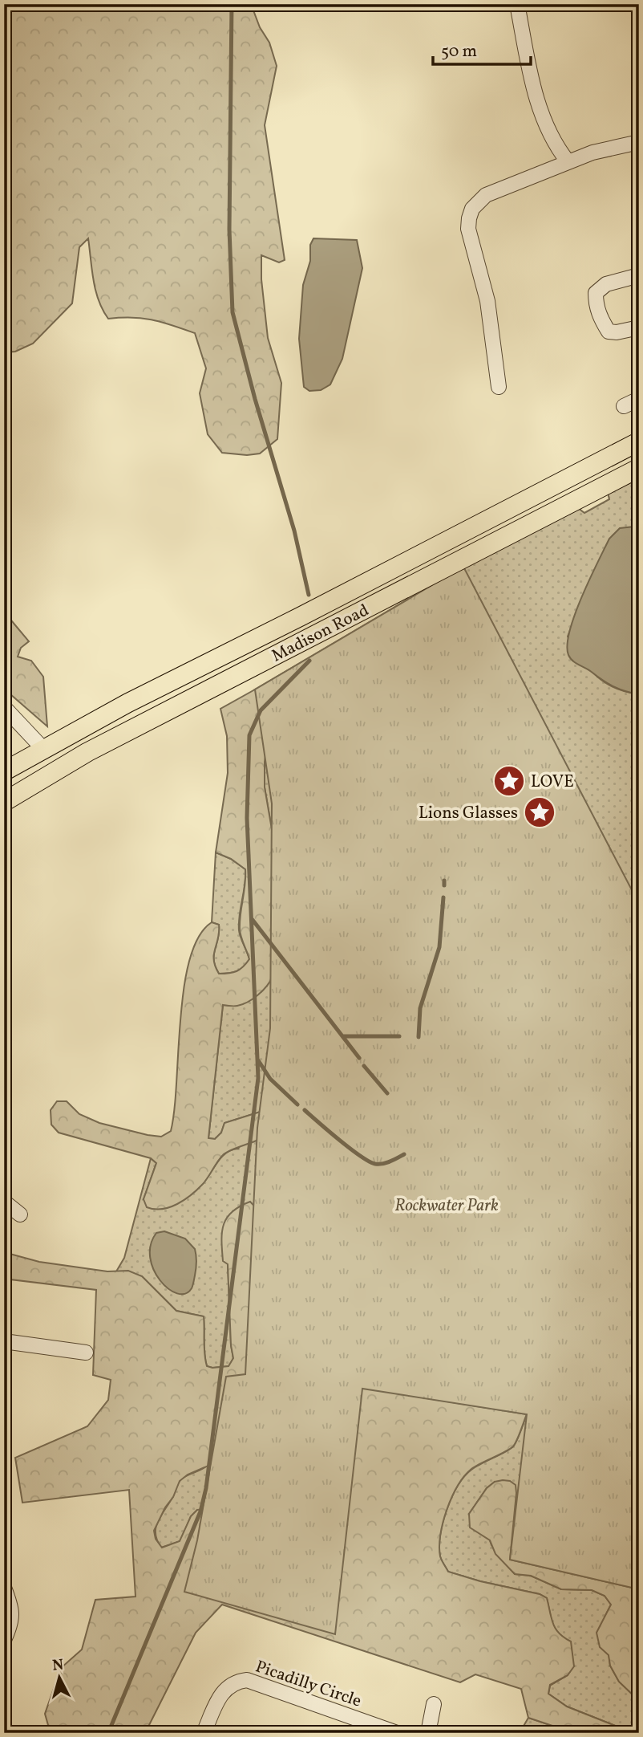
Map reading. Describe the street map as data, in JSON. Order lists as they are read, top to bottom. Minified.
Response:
{"streets":{"main road":["Madison Road"],"street":["Picadilly Circle"]},"parks":["Rockwater Park"],"places":{"place":["LOVE","Lions Glasses"]},"scale_bar":"50 m","north":"top"}
